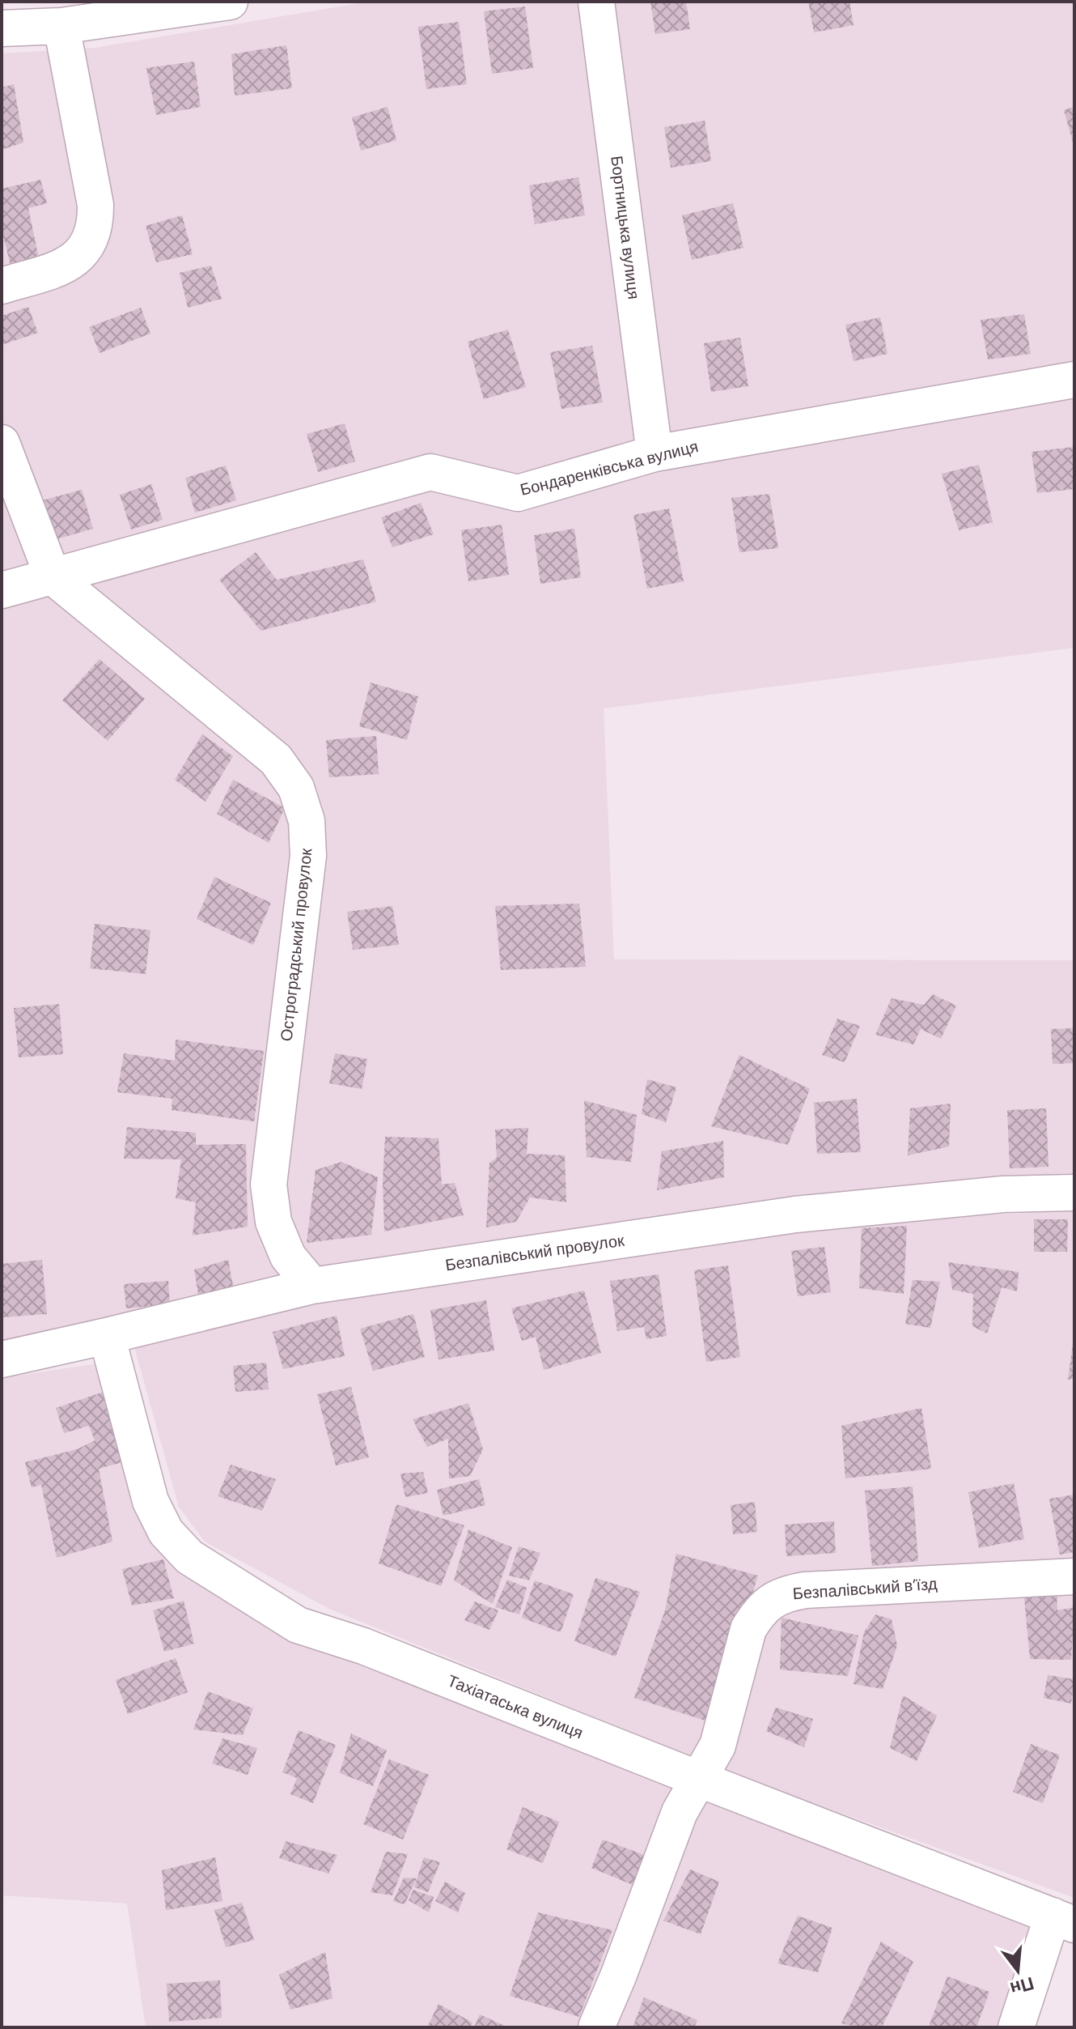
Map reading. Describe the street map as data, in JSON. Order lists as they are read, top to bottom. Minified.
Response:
{"streets":{"street":["Бортницька вулиця","Бондаренківська вулиця","Остроградський провулок","Безпалівський провулок","Безпалівський в’їзд","Тахіатаська вулиця"]},"crossings":[["Бортницька вулиця","Бондаренківська вулиця"],["Бондаренківська вулиця","Остроградський провулок"],["Остроградський провулок","Безпалівський провулок"],["Безпалівський провулок","Тахіатаська вулиця"],["Безпалівський в’їзд","Тахіатаська вулиця"]],"north":"bottom"}
